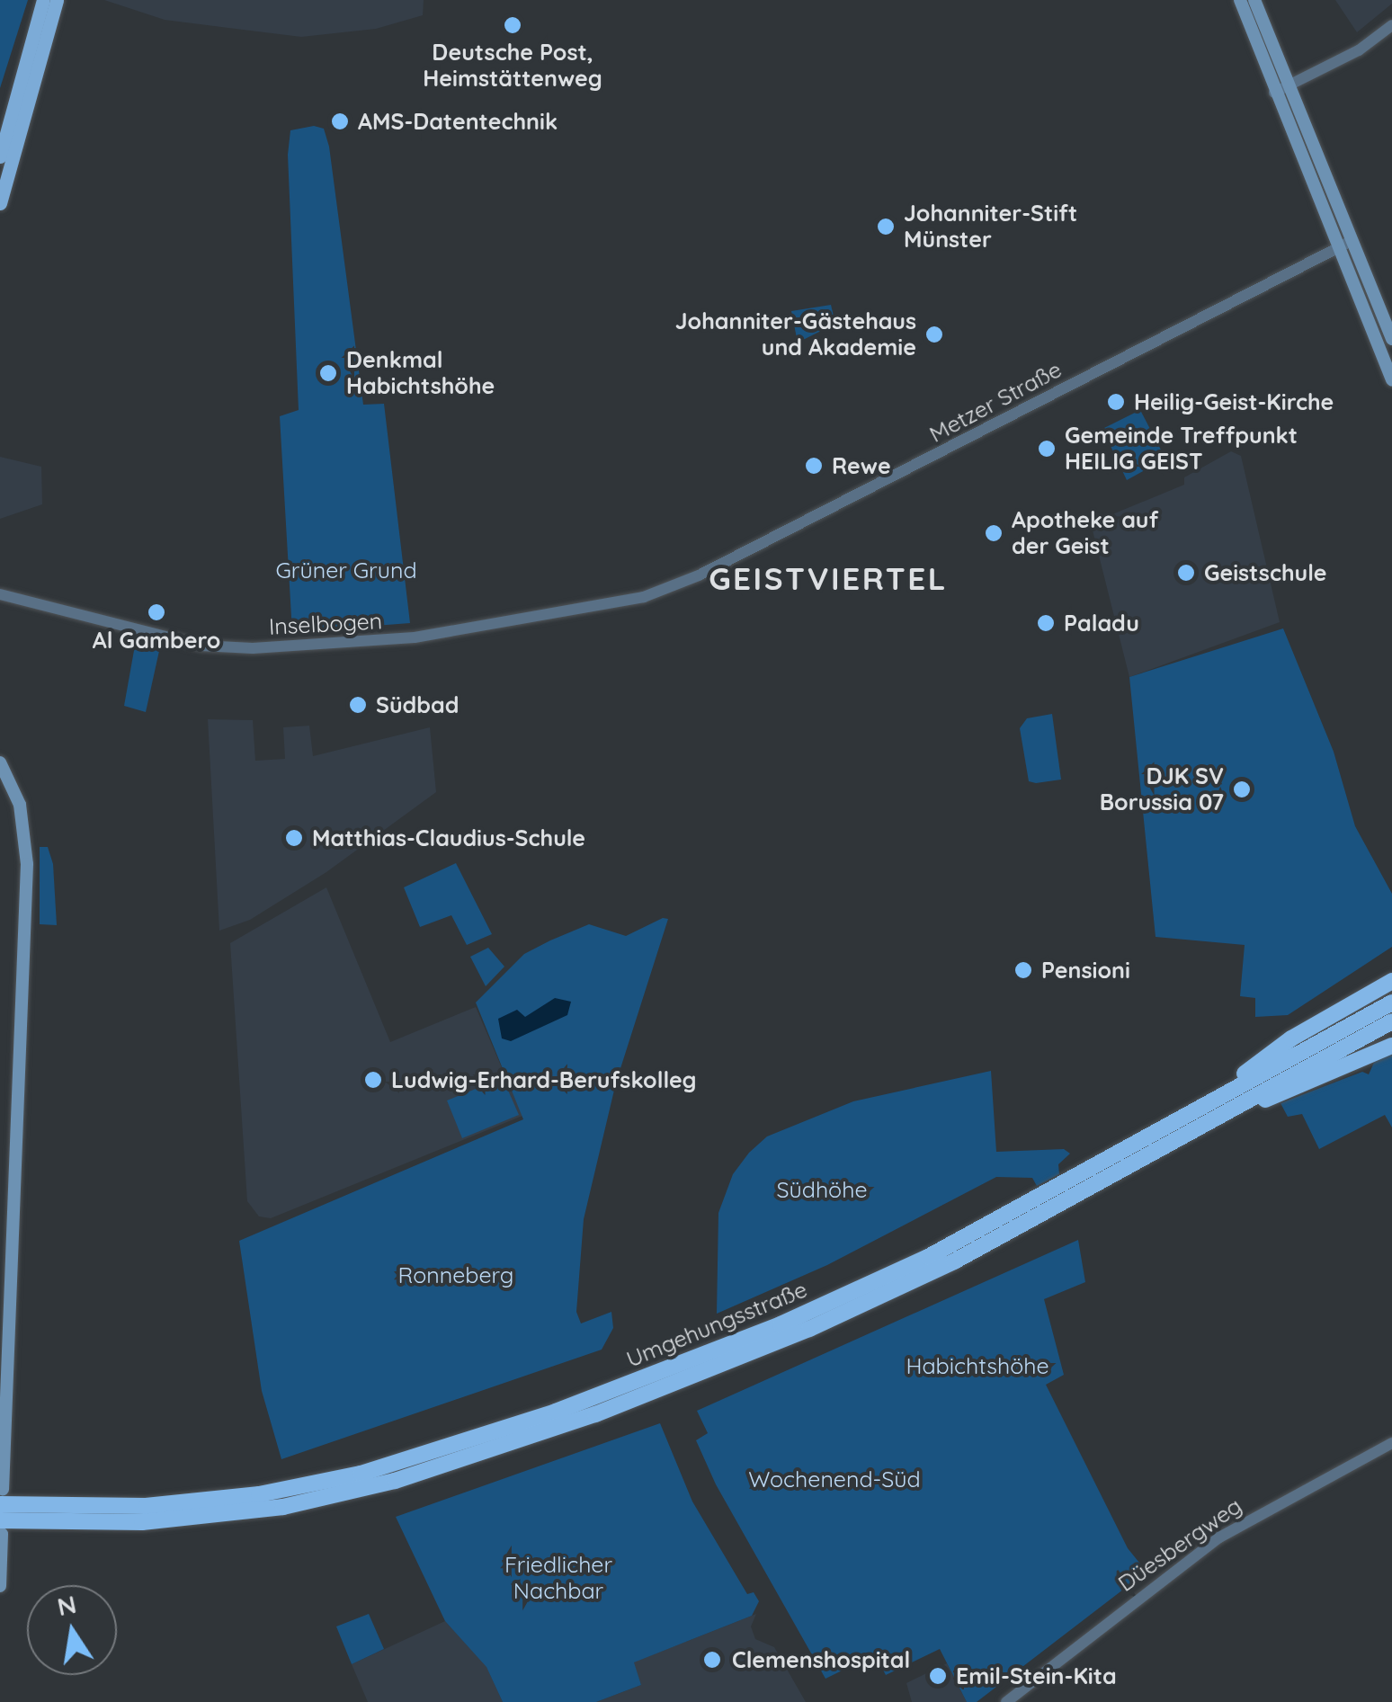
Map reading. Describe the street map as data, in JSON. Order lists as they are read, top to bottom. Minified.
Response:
{"streets":{"highway":["Umgehungsstraße"],"street":["Metzer Straße","Inselbogen","Düesbergweg"]},"crossings":[["Metzer Straße","Inselbogen"]],"districts":["GEISTVIERTEL"],"parks":["Grüner Grund","Südhöhe","Ronneberg","Habichtshöhe","Wochenend-Süd","Friedlicher Nachbar"],"places":["Deutsche Post, Heimstättenweg","AMS-Datentechnik","Johanniter-Stift Münster","Johanniter-Gästehaus und Akademie","Denkmal Habichtshöhe","Heilig-Geist-Kirche","Gemeinde Treffpunkt HEILIG GEIST","Rewe","Apotheke auf der Geist","Geistschule","Al Gambero","Paladu","Südbad","DJK SV Borussia 07","Matthias-Claudius-Schule","Pensioni","Ludwig-Erhard-Berufskolleg","Clemenshospital","Emil-Stein-Kita"],"north":"top"}
